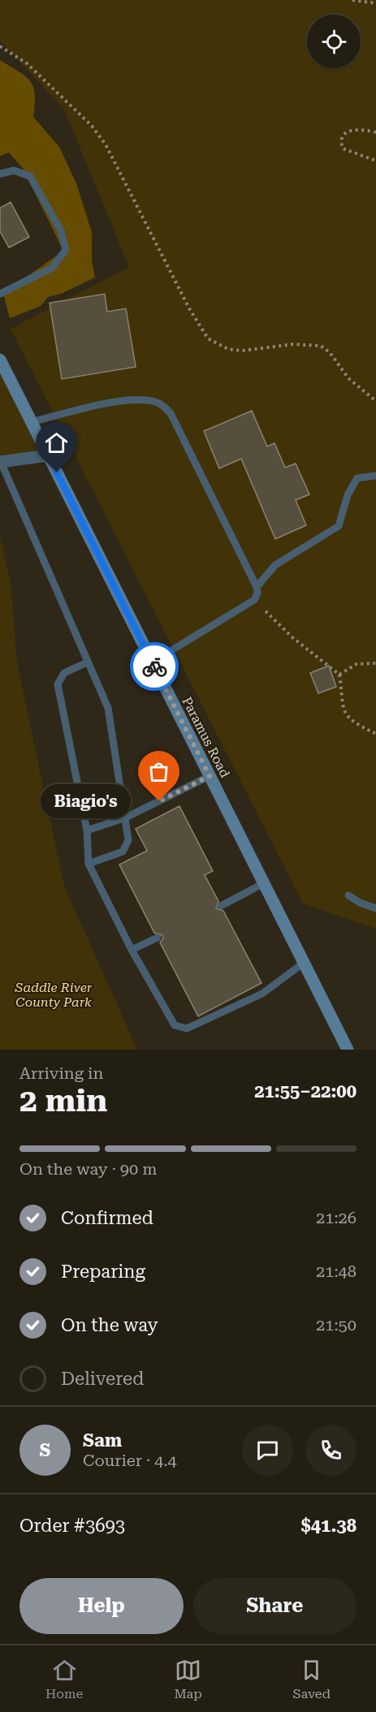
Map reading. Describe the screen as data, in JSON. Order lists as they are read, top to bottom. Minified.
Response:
{"streets":{"main road":["Paramus Road"]},"parks":["Saddle River County Park"],"places":["Biagio's"],"page":{"bubble":"Biagio's","heading":["2 min","Arriving in","21:55–22:00"],"panel":["Sam","Courier · 4.4","Order #3693","$41.38"],"bar":"On the way · 90 m","list":[["Confirmed","21:26"],["Preparing","21:48"],["On the way","21:50"],"Delivered"],"round":"S","buttons":["Help","Share"],"tabs":["Home","Map","Saved"]}}
